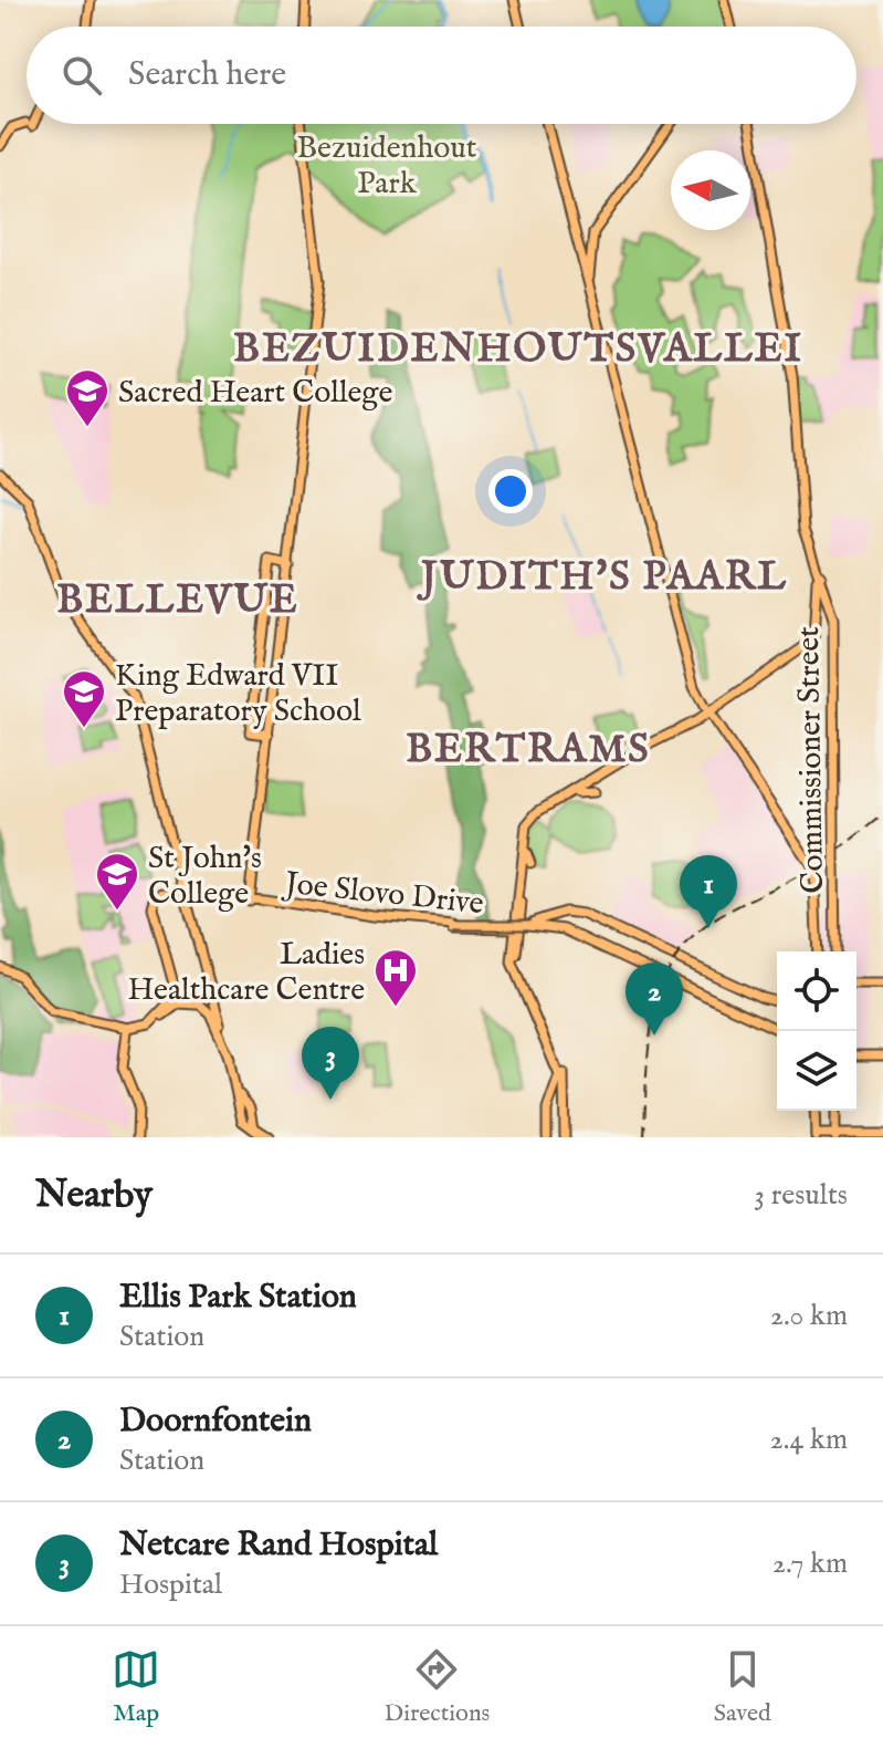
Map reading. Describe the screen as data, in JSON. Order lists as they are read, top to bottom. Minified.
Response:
{"streets":{"main road":["Commissioner Street","Joe Slovo Drive"]},"districts":["BEZUIDENHOUTSVALLEI","JUDITH'S PAARL","BELLEVUE","BERTRAMS"],"parks":["Bezuidenhout Park"],"places":{"school or university":["Sacred Heart College","King Edward VII Preparatory School","St John's College"],"hospital":["Ladies Healthcare Centre"]},"north":"left","page":{"search":"Search here","pins":["1","2","3"],"heading":["Nearby","3 results"],"list":[{"mark":"1","name":"Ellis Park Station","note":"Station","value":"2.0 km"},{"mark":"2","name":"Doornfontein","note":"Station","value":"2.4 km"},{"mark":"3","name":"Netcare Rand Hospital","note":"Hospital","value":"2.7 km"}],"nav":["Map","Directions","Saved"]}}
